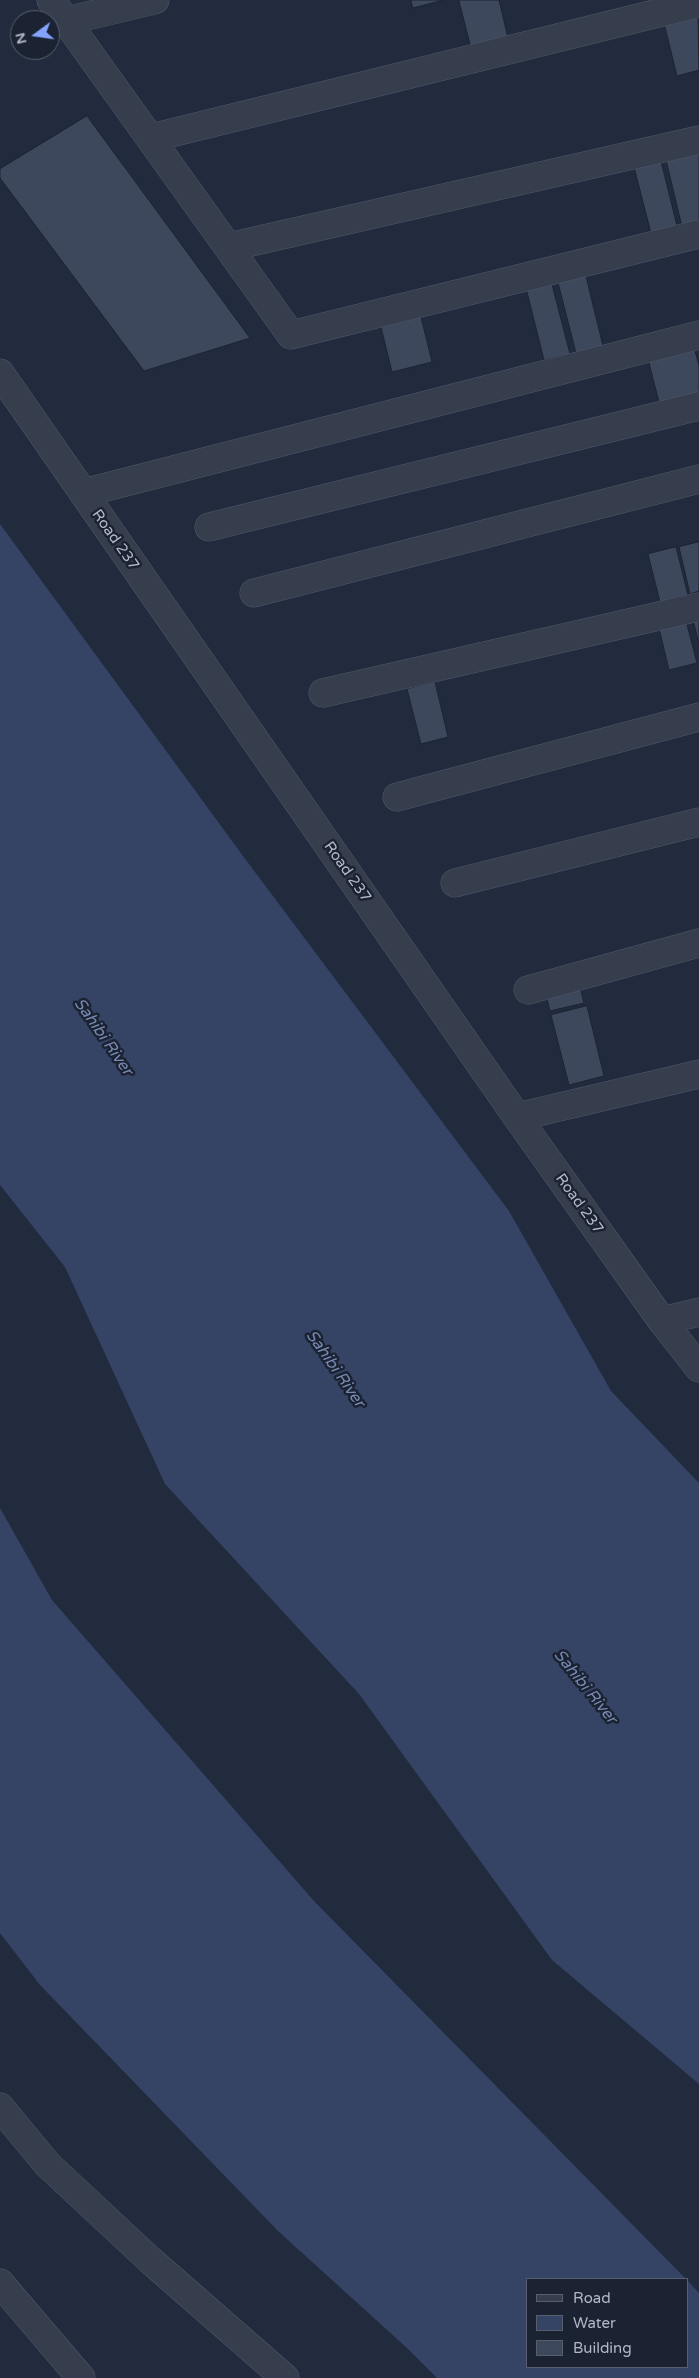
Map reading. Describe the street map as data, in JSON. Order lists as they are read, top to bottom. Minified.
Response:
{"streets":{"street":["Road 237"]},"water":["Sahibi River"],"legend":["Road","Water","Building"],"north":"left"}
